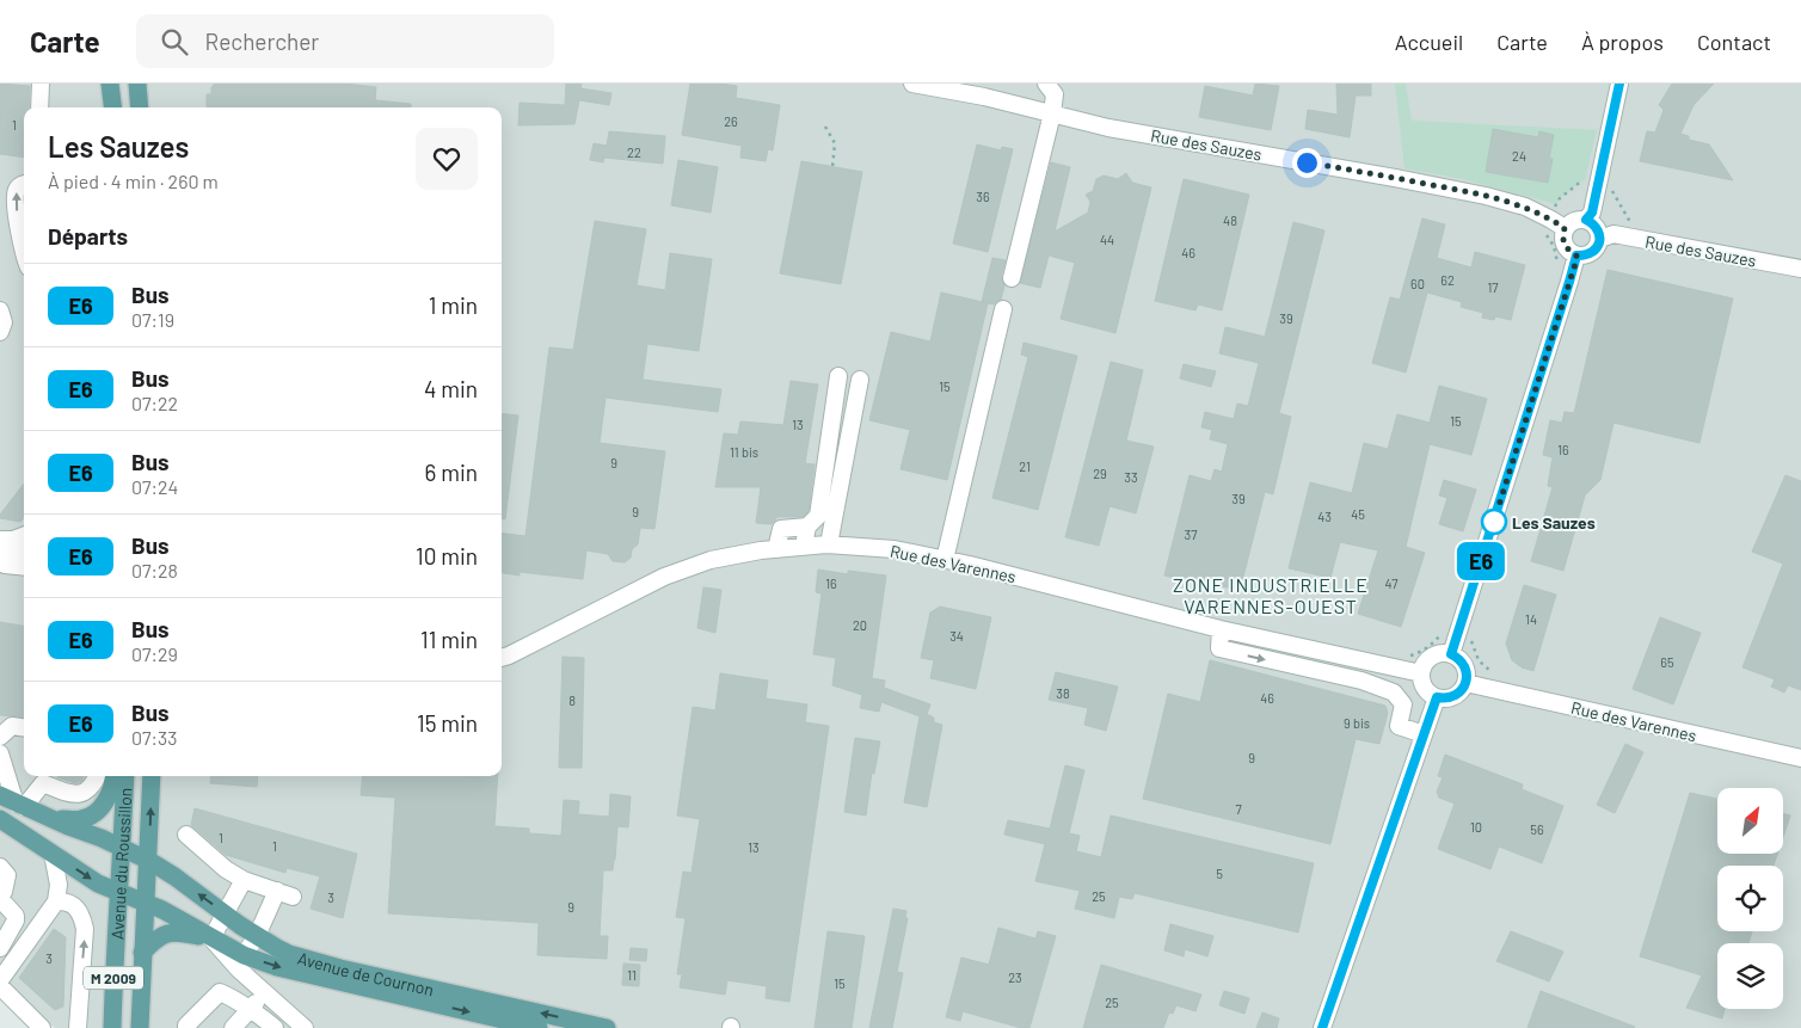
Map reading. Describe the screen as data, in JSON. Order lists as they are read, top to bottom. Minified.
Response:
{"streets":{"main road":["Avenue du Roussillon","Avenue de Cournon","M 2009"],"street":["Rue des Sauzes","Rue des Varennes"]},"crossings":[["Avenue du Roussillon","Avenue de Cournon"]],"districts":["ZONE INDUSTRIELLE VARENNES-OUEST"],"places":["Les Sauzes"],"lines":["bus line E6"],"house_numbers":["26","1","22","24","36","48","44","46","62","60","17","39","15","15","13","16","11 bis","9","21","29","33","39","9","45","43","37","16","47","14","20","34","65","38","46","8","9 bis","9","7","10","56","1","1","13","5","25","3","9","3","11","23","15","25"],"north":"top right","page":{"header":"Carte","search":"Rechercher","nav":["Accueil","Carte","À propos","Contact"],"on_map":"E6","heading":[["Les Sauzes","À pied · 4 min · 260 m"],"Départs"],"list":[{"mark":"E6","name":"Bus","note":"07:19","value":"1 min"},{"mark":"E6","name":"Bus","note":"07:22","value":"4 min"},{"mark":"E6","name":"Bus","note":"07:24","value":"6 min"},{"mark":"E6","name":"Bus","note":"07:28","value":"10 min"},{"mark":"E6","name":"Bus","note":"07:29","value":"11 min"},{"mark":"E6","name":"Bus","note":"07:33","value":"15 min"}]}}
